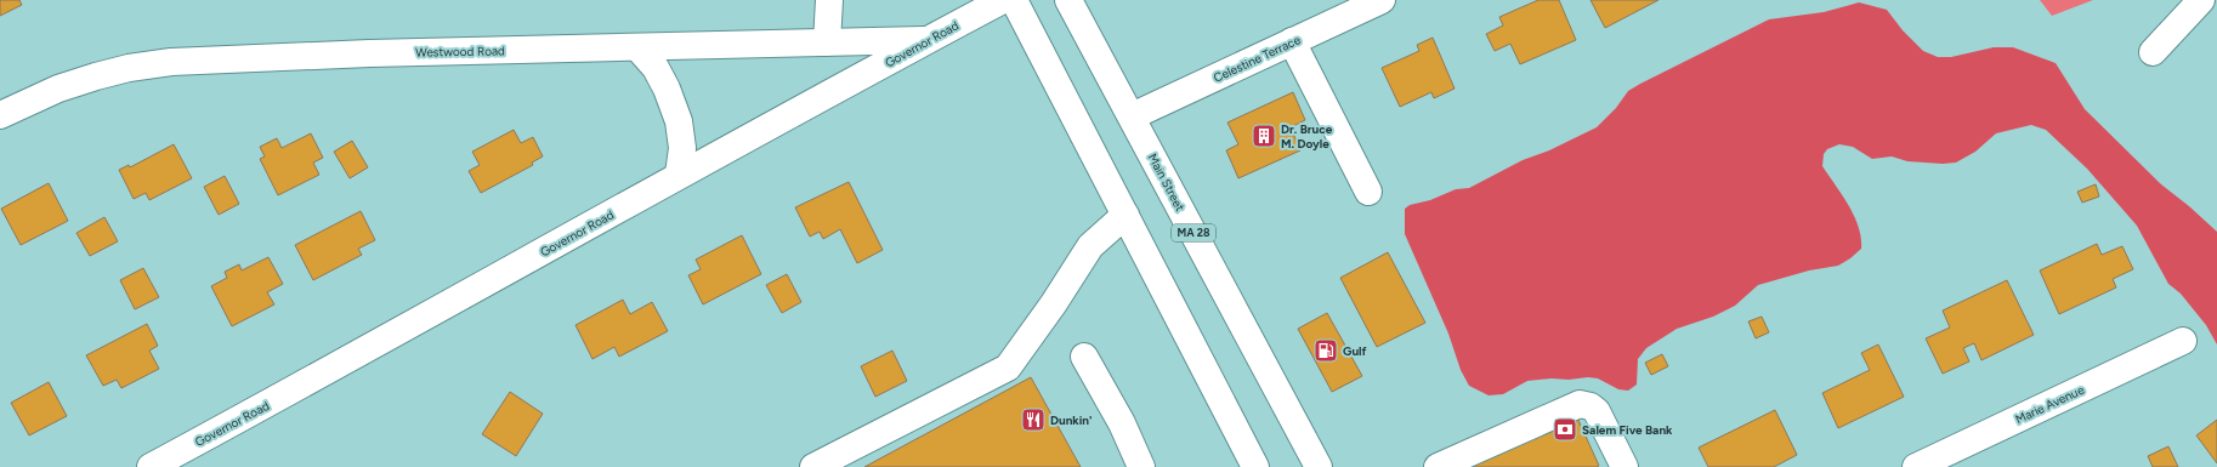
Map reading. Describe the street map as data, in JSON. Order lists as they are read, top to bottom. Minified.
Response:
{"streets":{"street":["Governor Road","Westwood Road","Celestine Terrace","Main Street","MA 28","Marie Avenue"]},"crossings":[["Governor Road","Westwood Road"],["Celestine Terrace","Main Street"]],"places":{"building":["Dr. Bruce M. Doyle"],"fuel station":["Gulf"],"restaurant":["Dunkin'"],"bank":["Salem Five Bank"]}}
